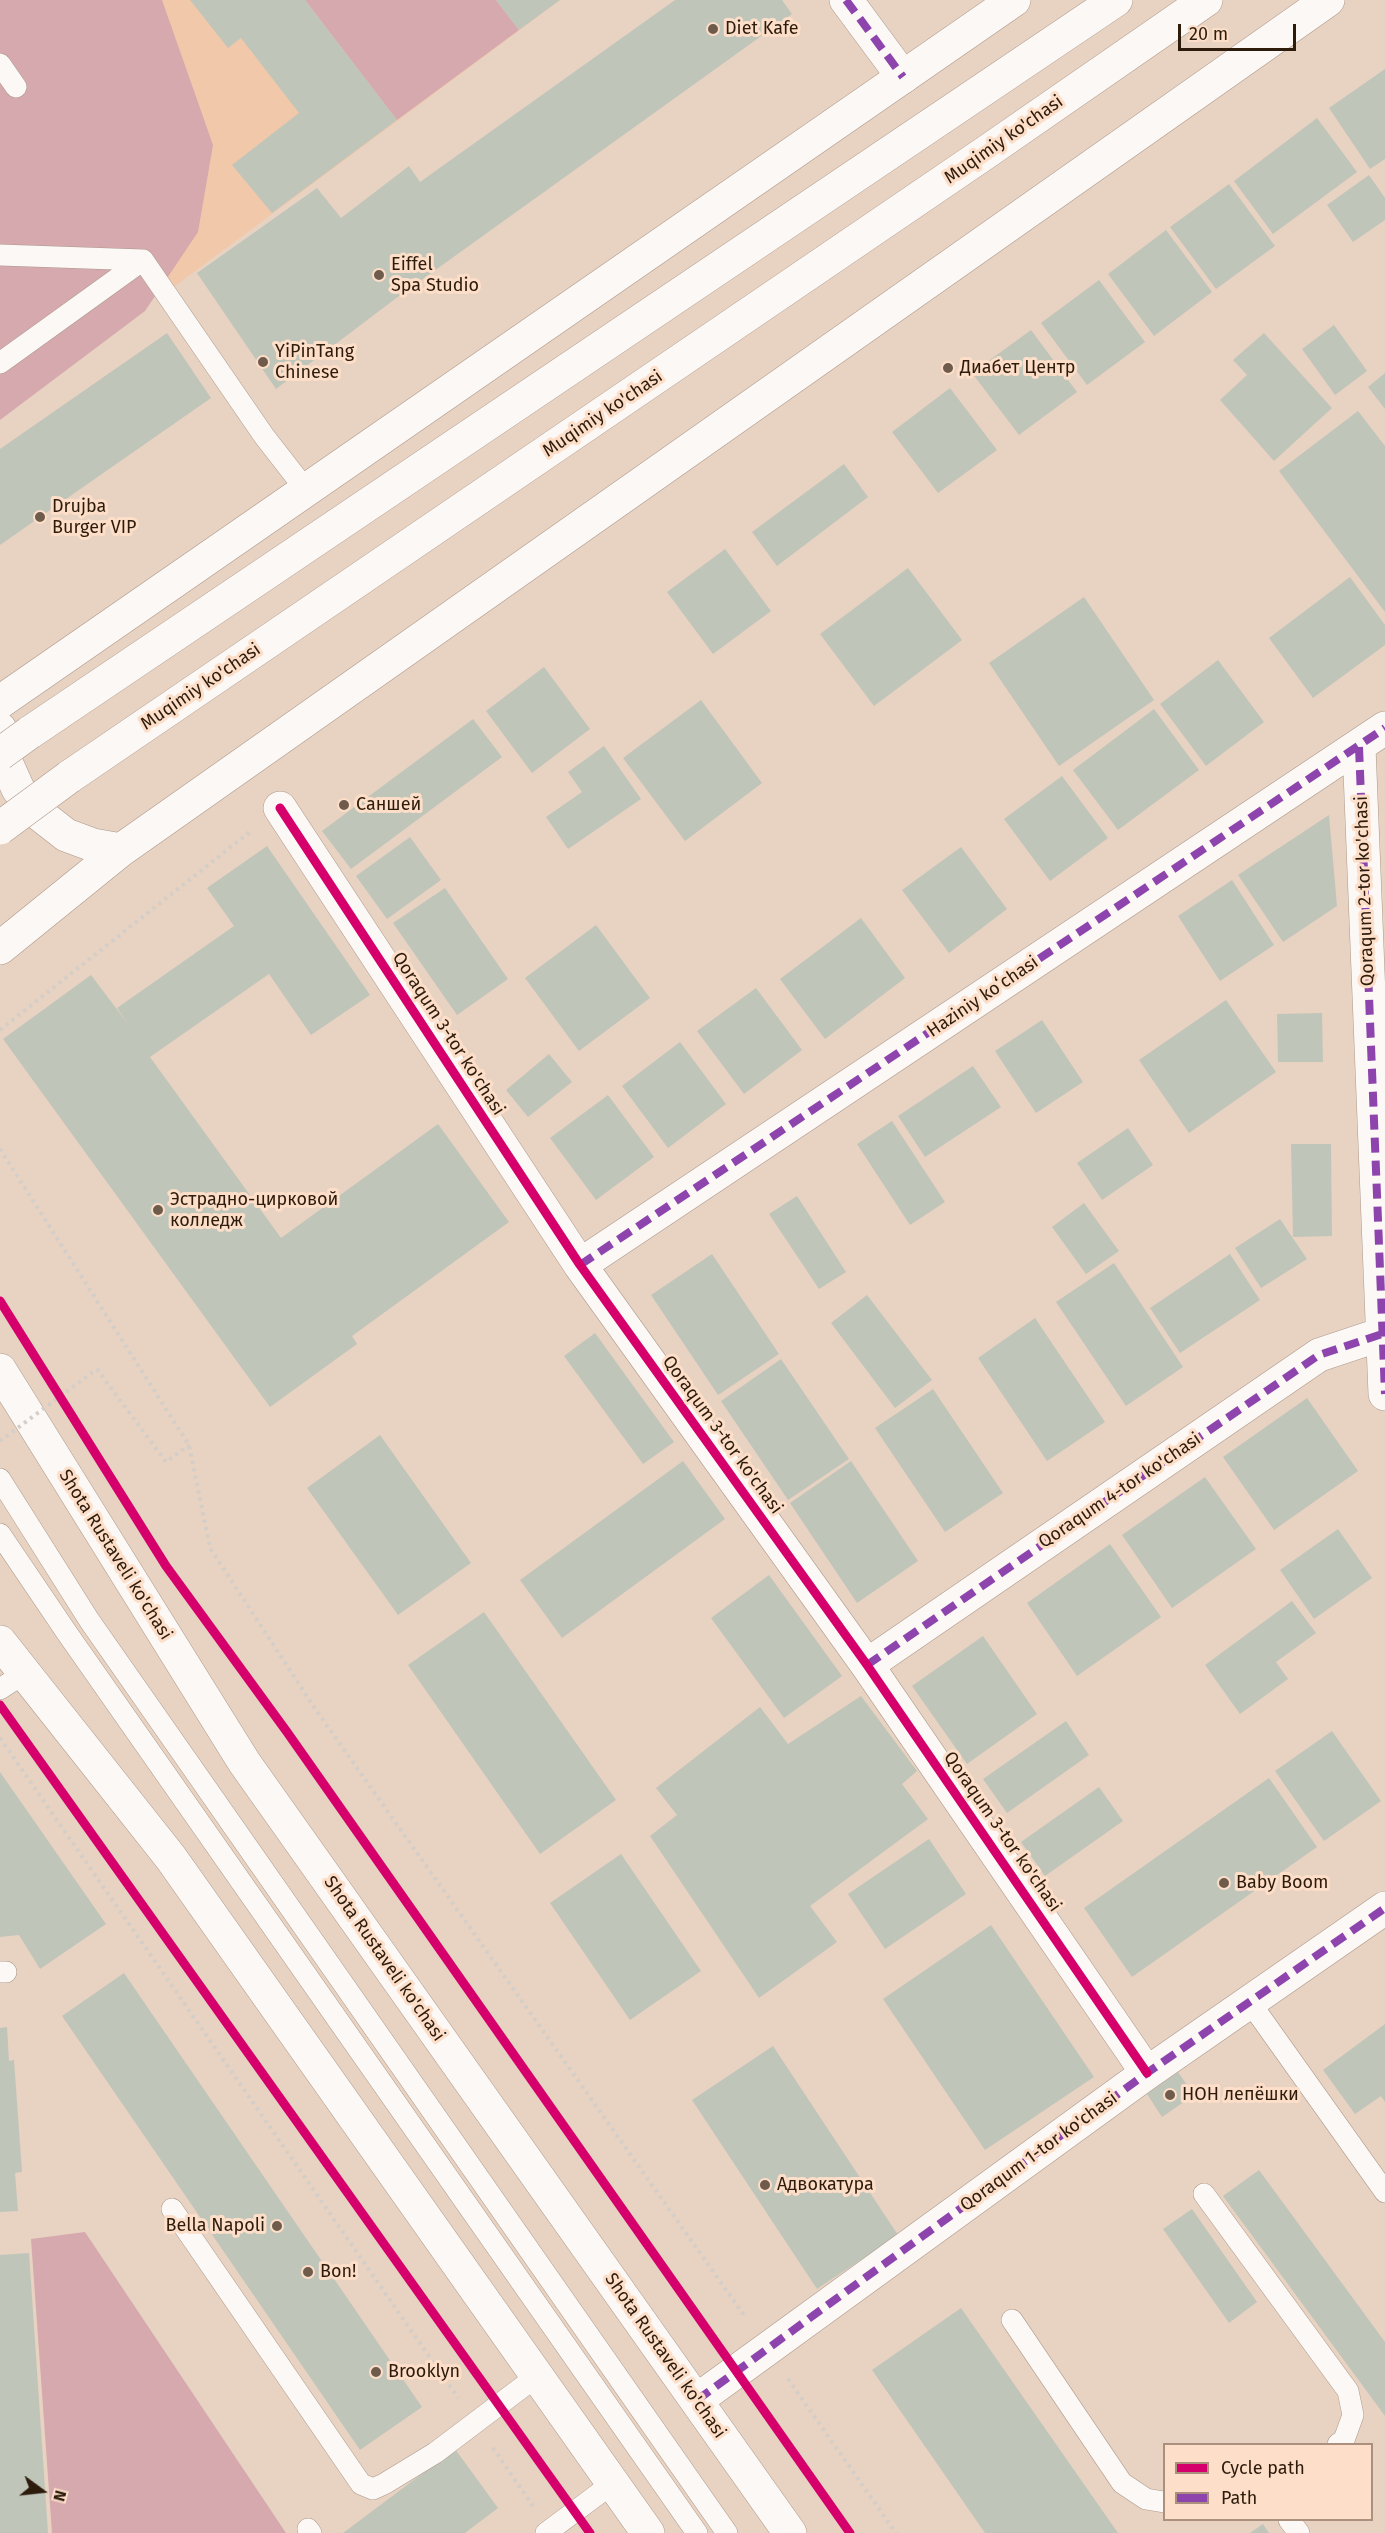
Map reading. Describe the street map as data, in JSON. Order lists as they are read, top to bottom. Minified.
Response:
{"streets":{"main road":["Muqimiy ko'chasi","Qoraqum 2-tor ko'chasi","Haziniy koʻchasi","Qoraqum 3-tor ko'chasi","Qoraqum 4-tor ko'chasi","Shota Rustaveli ko'chasi","Qoraqum 1-tor ko'chasi"]},"crossings":[["Qoraqum 2-tor ko'chasi","Haziniy koʻchasi"],["Qoraqum 2-tor ko'chasi","Qoraqum 4-tor ko'chasi"],["Haziniy koʻchasi","Qoraqum 3-tor ko'chasi"],["Qoraqum 3-tor ko'chasi","Qoraqum 4-tor ko'chasi"],["Qoraqum 3-tor ko'chasi","Qoraqum 1-tor ko'chasi"],["Shota Rustaveli ko'chasi","Qoraqum 1-tor ko'chasi"]],"places":["Diet Kafe","Eiffel Spa Studio","YiPinTang Chinese","Диабет Центр","Drujba Burger VIP","Саншей","Эстрадно-цирковой колледж","Baby Boom","НОН лепёшки","Адвокатура","Bella Napoli","Bon!","Brooklyn"],"legend":["Cycle path","Path"],"scale_bar":"20 m","north":"right"}
